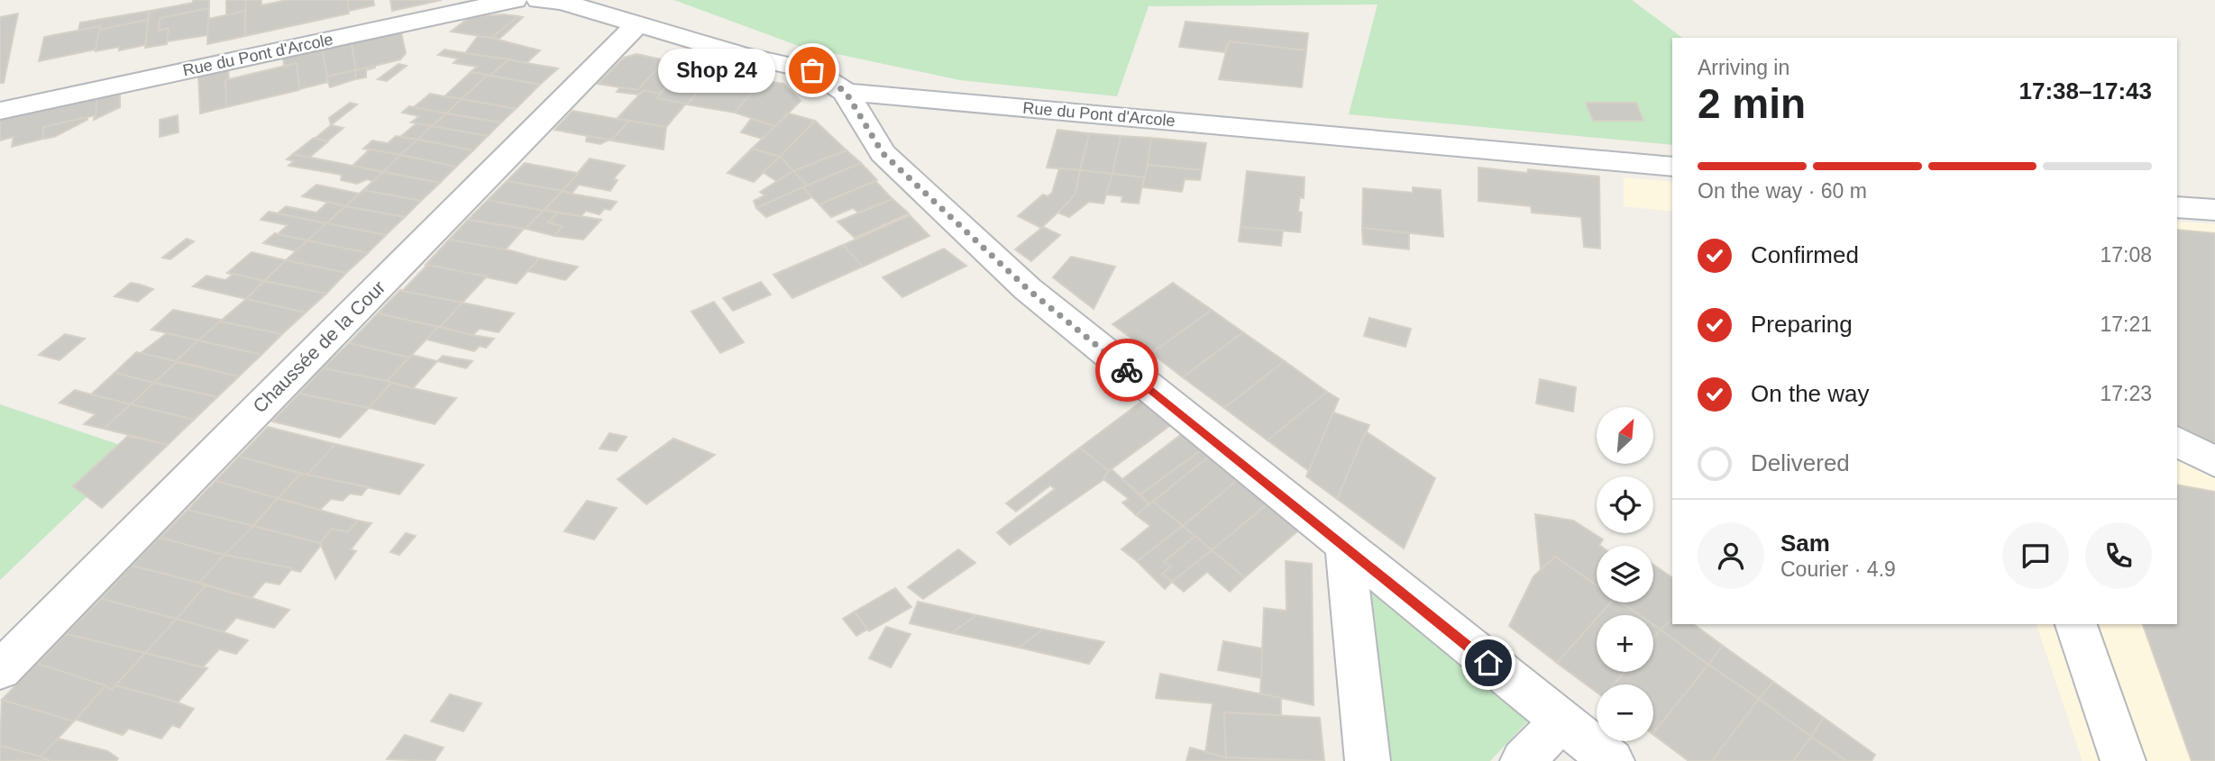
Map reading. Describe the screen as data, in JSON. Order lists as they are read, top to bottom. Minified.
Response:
{"streets":{"street":["Rue du Pont d'Arcole","Chaussée de la Cour"]},"crossings":[["Rue du Pont d'Arcole","Chaussée de la Cour"]],"places":["Shop 24"],"north":"top right","page":{"heading":["2 min","Arriving in","17:38–17:43"],"panel":["Sam","Courier · 4.9"],"bubble":"Shop 24","bar":"On the way · 60 m","list":[["Confirmed","17:08"],["Preparing","17:21"],["On the way","17:23"],"Delivered"],"map_buttons":["+","−"]}}
